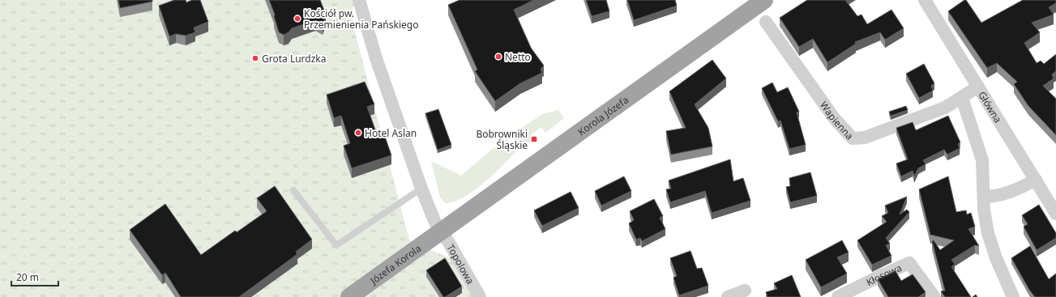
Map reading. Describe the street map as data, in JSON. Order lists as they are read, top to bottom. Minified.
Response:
{"streets":{"highway":["Korola Józefa","Józefa Korola"],"street":["Główna","Wapienna","Topolowa","Kłosowa"]},"crossings":[["Główna","Wapienna"],["Korola Józefa","Józefa Korola"],["Korola Józefa","Topolowa"],["Józefa Korola","Topolowa"]],"places":{"other":["Kościół pw. Przemienienia Pańskiego","Netto","Grota Lurdzka","Hotel Aslan"],"transit":["Bobrowniki Śląskie"]},"scale_bar":"20 m"}
